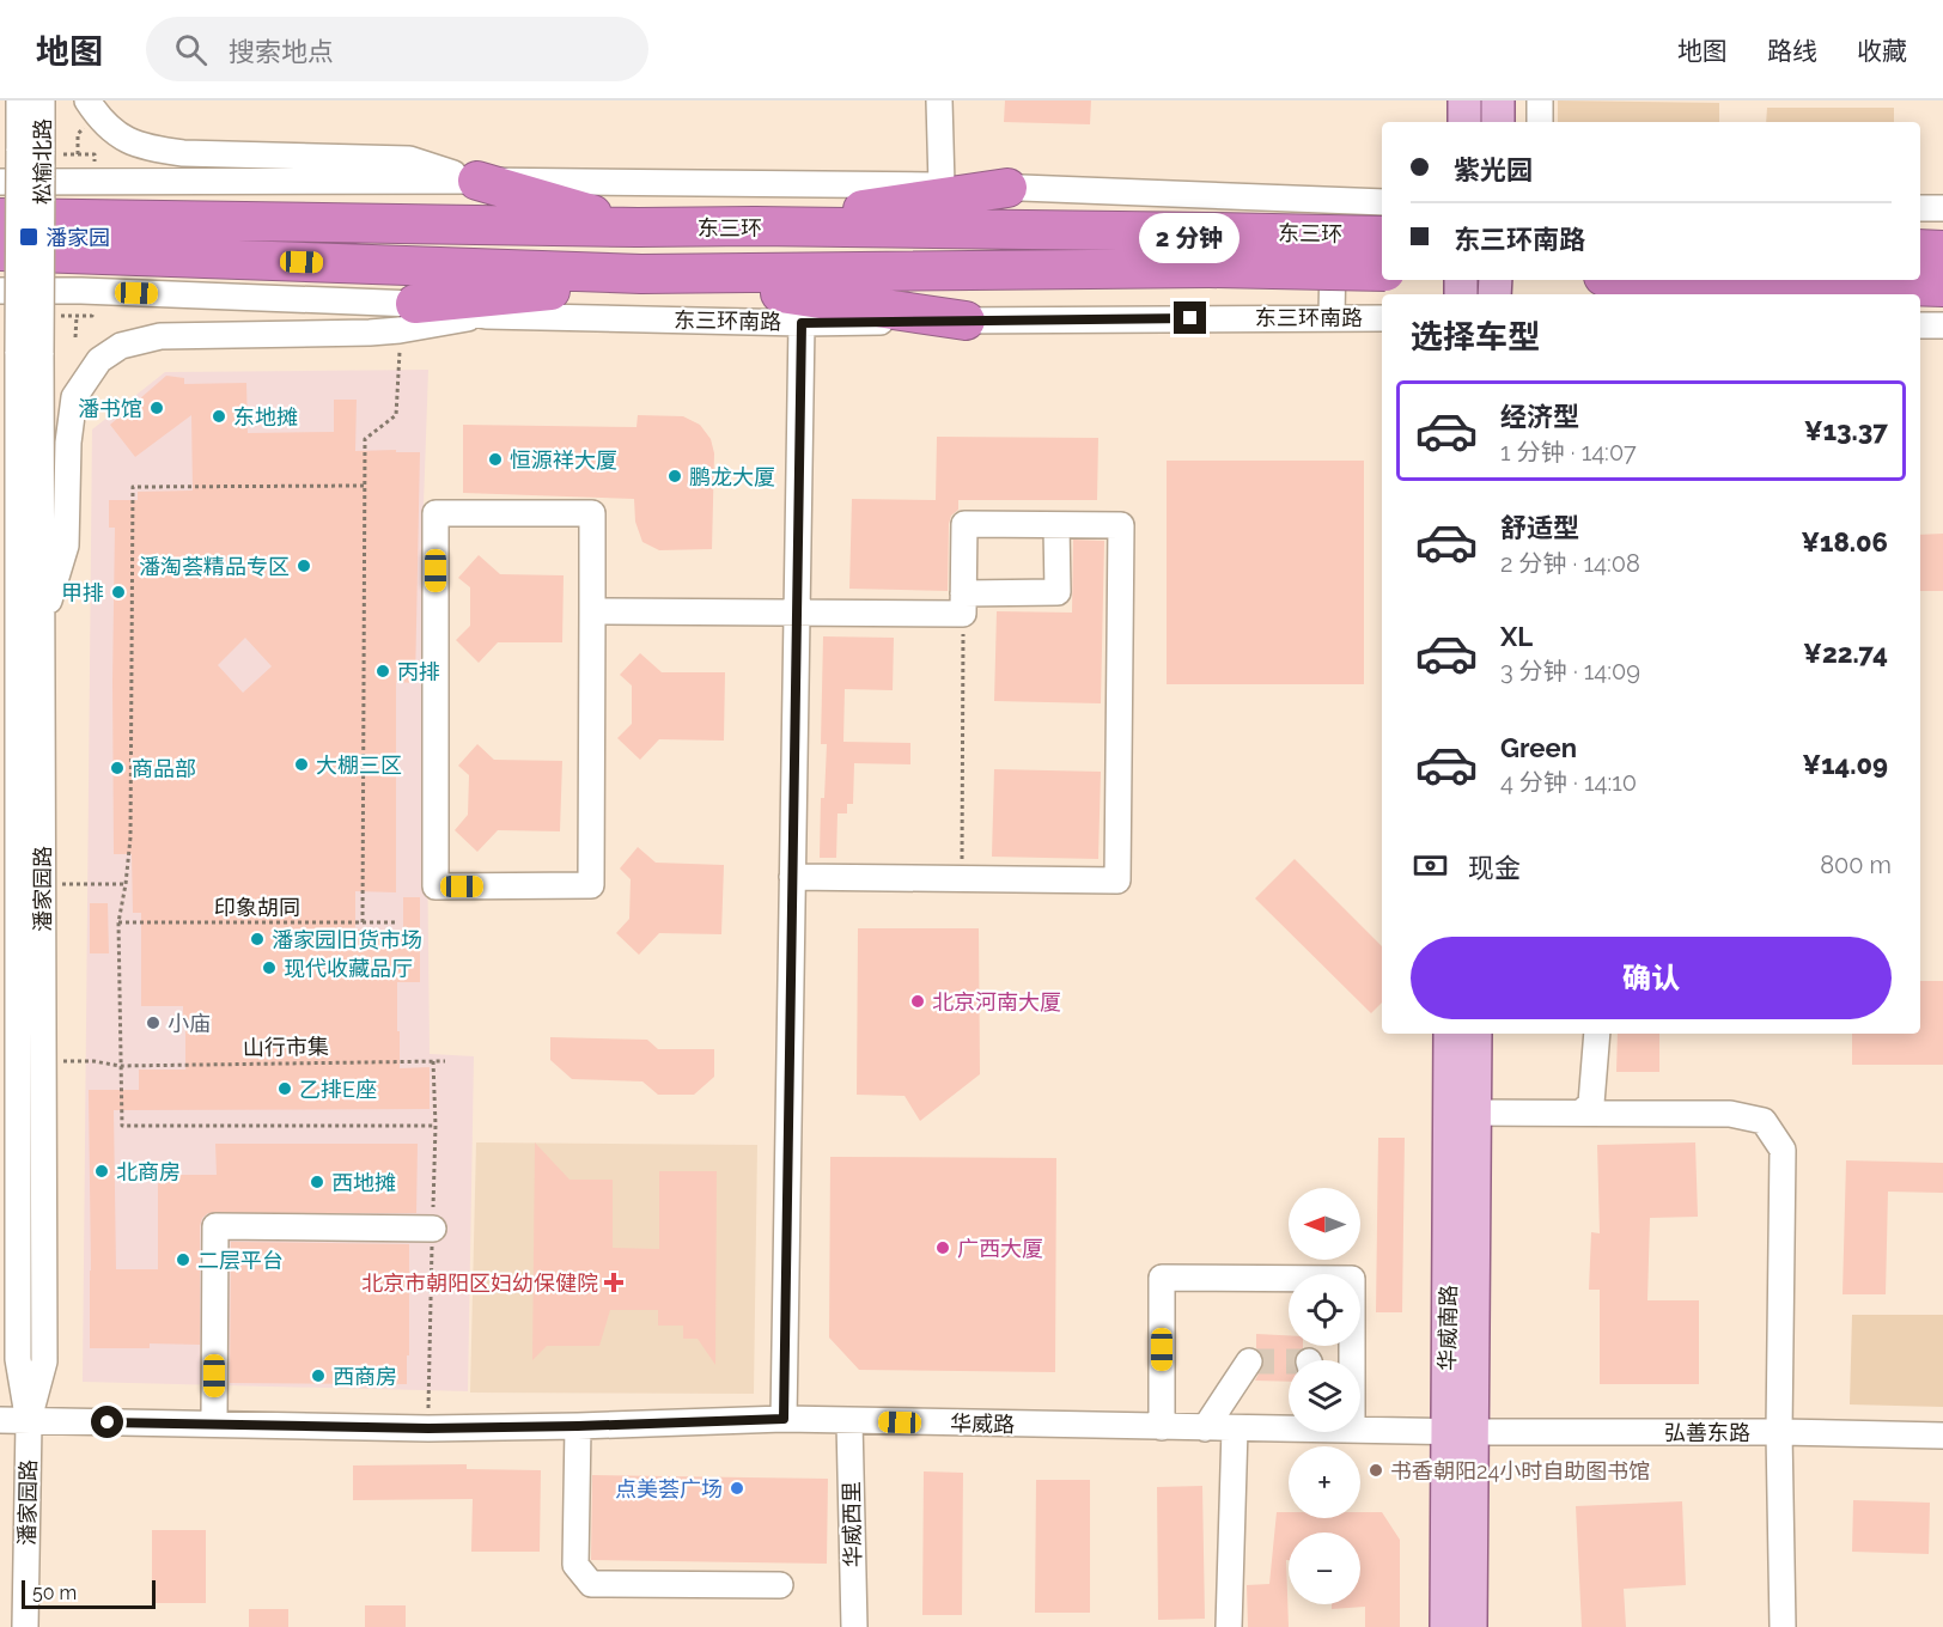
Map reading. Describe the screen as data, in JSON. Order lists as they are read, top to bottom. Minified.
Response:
{"streets":{"highway":["东三环"],"main road":["华威南路"],"street":["松榆北路","东三环南路","潘家园路","华威路","弘善东路","华威西里"],"path":["印象胡同","山行市集"]},"crossings":[["松榆北路","潘家园路"],["潘家园路","山行市集"],["潘家园路","华威路"],["华威南路","华威路"],["华威南路","弘善东路"],["华威路","弘善东路"],["华威路","华威西里"]],"places":{"transit":["潘家园"],"other":["潘书馆","东地摊","恒源祥大厦","鹏龙大厦","潘淘荟精品专区","甲排","丙排","大棚三区","商品部","潘家园旧货市场","现代收藏品厅","北京河南大厦","小庙","乙排E座","北商房","西地摊","广西大厦","二层平台","西商房","书香朝阳24小时自助图书馆","点美荟广场"],"health":["北京市朝阳区妇幼保健院"]},"scale_bar":"50 m","north":"left","page":{"header":"地图","search":"搜索地点","nav":["地图","路线","收藏"],"banner":["紫光园","东三环南路"],"bubble":"2 分钟","heading":"选择车型","list":[{"name":"经济型","note":"1 分钟 · 14:07","value":"¥13.37"},{"name":"舒适型","note":"2 分钟 · 14:08","value":"¥18.06"},{"name":"XL","note":"3 分钟 · 14:09","value":"¥22.74"},{"name":"Green","note":"4 分钟 · 14:10","value":"¥14.09"}],"pay":["现金","800 m"],"buttons":"确认","map_buttons":["+","−"],"scale":"50 m"}}
